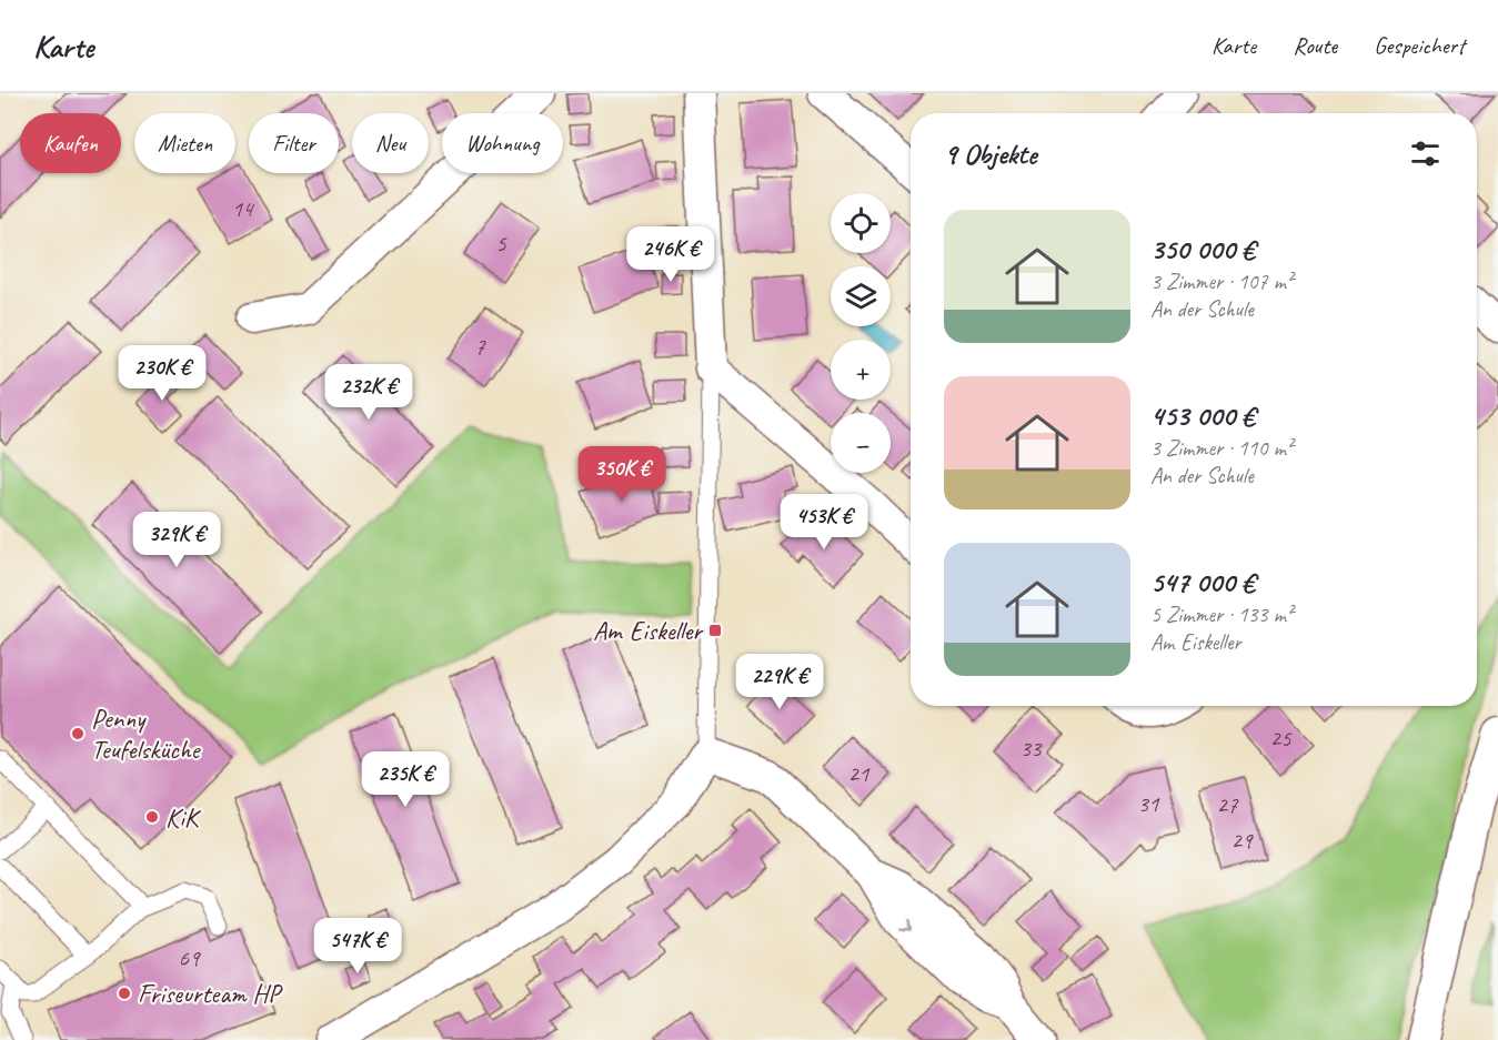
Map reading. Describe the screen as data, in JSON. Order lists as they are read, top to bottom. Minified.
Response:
{"places":{"transit":["Am Eiskeller"],"other":["Penny Teufelsküche","KiK","Friseurteam HP"]},"house_numbers":["14","5","7","25","33","21","31","27","29","69"],"page":{"header":"Karte","nav":["Karte","Route","Gespeichert"],"chip":["Kaufen","Mieten","Filter","Neu","Wohnung"],"heading":"9 Objekte","map_buttons":["+","−"],"list":[{"name":"350 000 €","note":"3 Zimmer · 107 m² · An der Schule"},{"name":"453 000 €","note":"3 Zimmer · 110 m² · An der Schule"},{"name":"547 000 €","note":"5 Zimmer · 133 m² · Am Eiskeller"}],"price":["246K €","230K €","232K €","350K €","453K €","329K €","229K €","235K €","547K €"]}}
